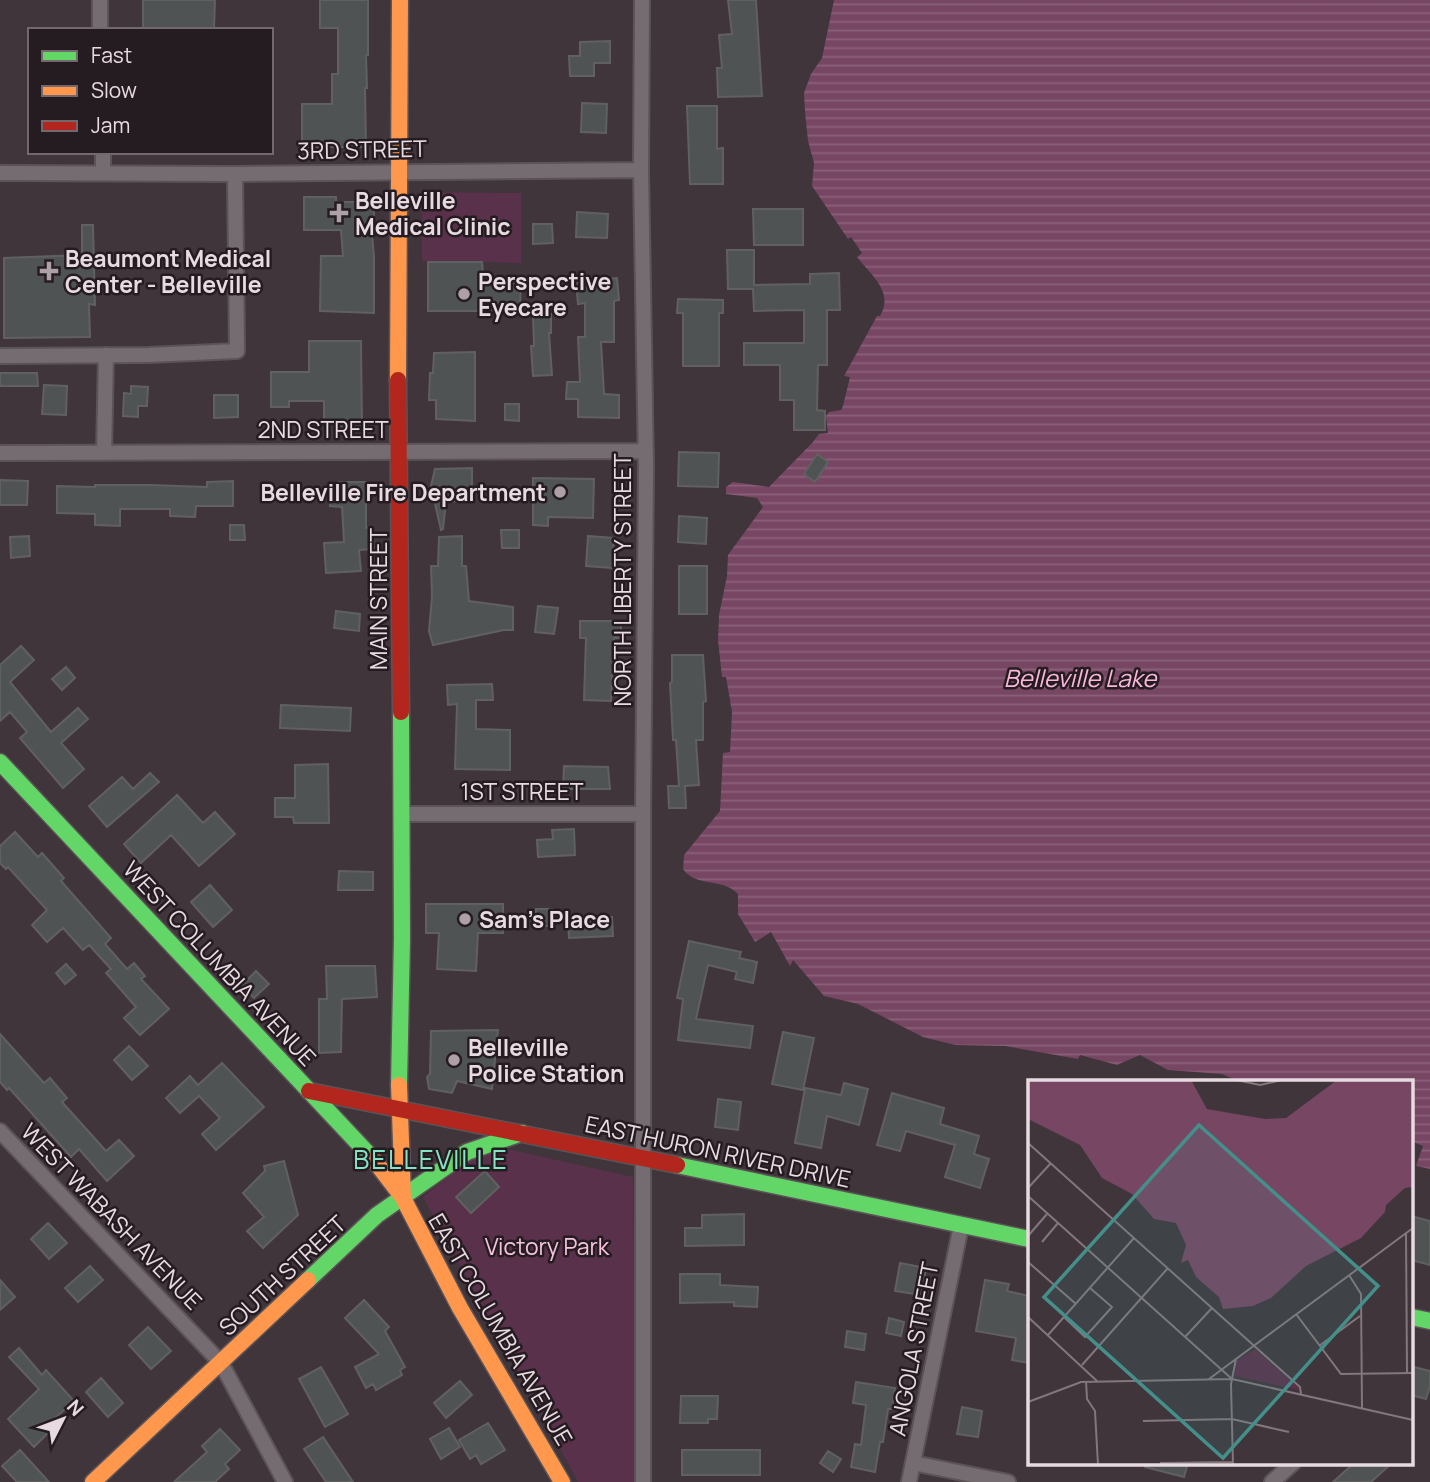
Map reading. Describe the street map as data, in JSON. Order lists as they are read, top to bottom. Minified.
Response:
{"streets":{"main road":["MAIN STREET","WEST COLUMBIA AVENUE","EAST HURON RIVER DRIVE","SOUTH STREET","EAST COLUMBIA AVENUE"],"street":["3RD STREET","2ND STREET","NORTH LIBERTY STREET","1ST STREET","WEST WABASH AVENUE","ANGOLA STREET"]},"crossings":[["3RD STREET","NORTH LIBERTY STREET"],["3RD STREET","MAIN STREET"],["2ND STREET","NORTH LIBERTY STREET"],["2ND STREET","MAIN STREET"],["NORTH LIBERTY STREET","1ST STREET"],["NORTH LIBERTY STREET","EAST HURON RIVER DRIVE"],["MAIN STREET","1ST STREET"],["MAIN STREET","WEST COLUMBIA AVENUE"],["MAIN STREET","EAST HURON RIVER DRIVE"],["MAIN STREET","SOUTH STREET"],["MAIN STREET","EAST COLUMBIA AVENUE"],["WEST COLUMBIA AVENUE","EAST HURON RIVER DRIVE"],["WEST COLUMBIA AVENUE","SOUTH STREET"],["WEST COLUMBIA AVENUE","EAST COLUMBIA AVENUE"],["EAST HURON RIVER DRIVE","SOUTH STREET"],["EAST HURON RIVER DRIVE","ANGOLA STREET"],["WEST WABASH AVENUE","SOUTH STREET"],["SOUTH STREET","EAST COLUMBIA AVENUE"]],"districts":["BELLEVILLE"],"water":["Belleville Lake"],"parks":["Victory Park"],"places":{"health":["Belleville Medical Clinic","Beaumont Medical Center - Belleville"],"other":["Perspective Eyecare","Belleville Fire Department","Sam's Place","Belleville Police Station"]},"legend":["Fast","Slow","Jam"],"north":"top right"}
